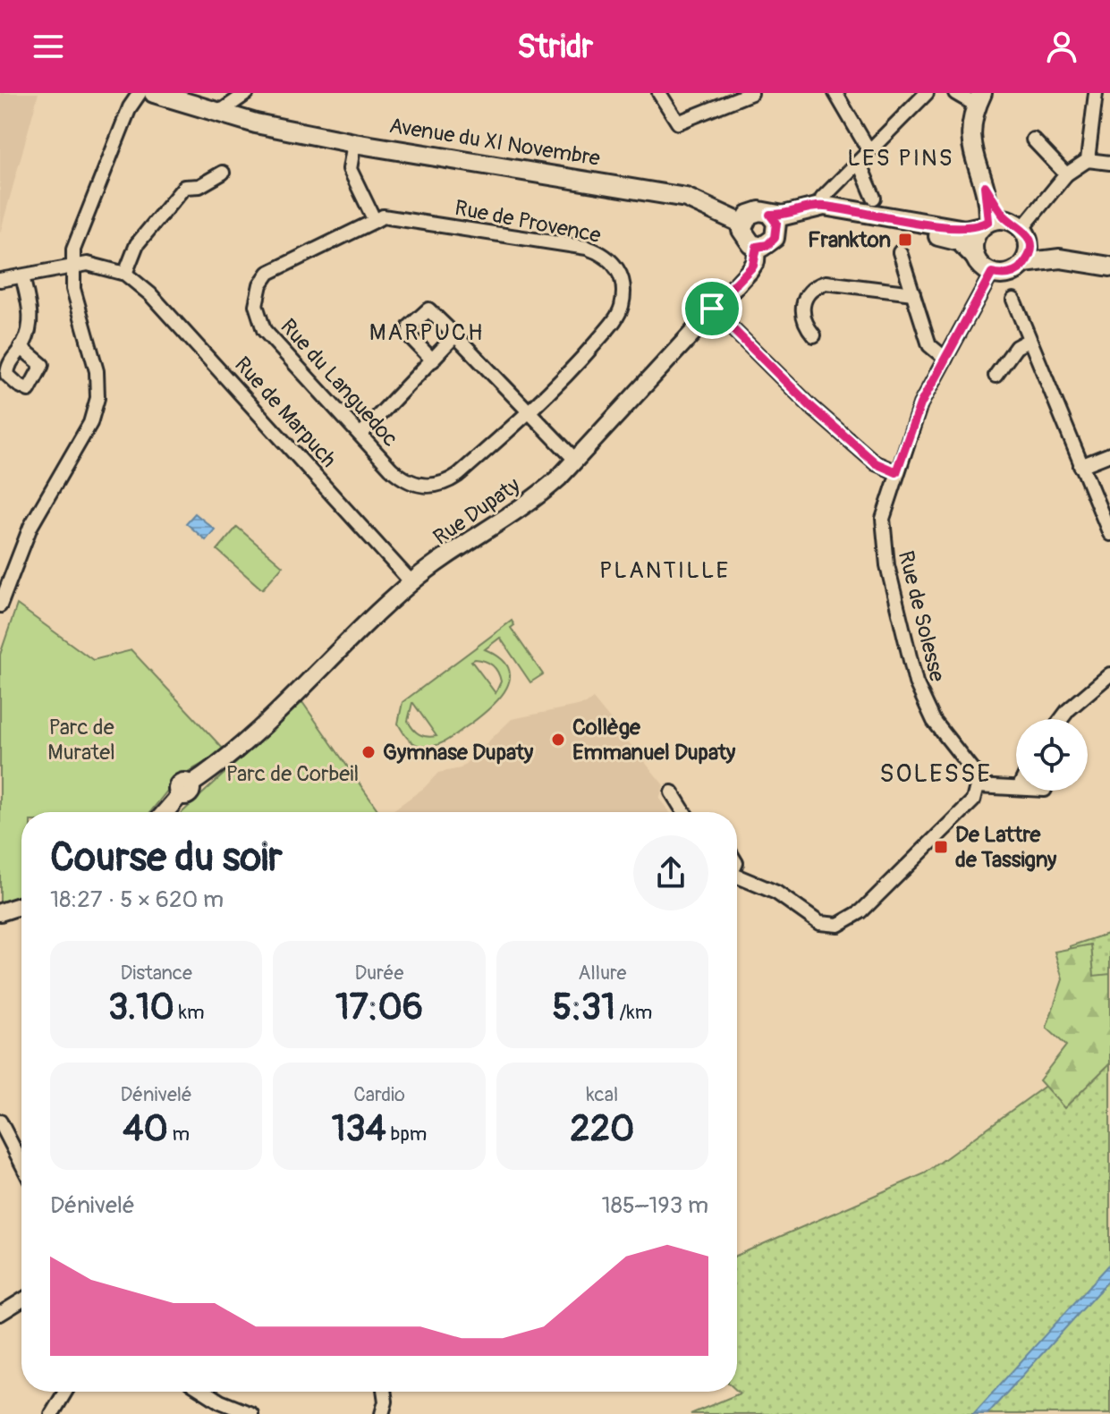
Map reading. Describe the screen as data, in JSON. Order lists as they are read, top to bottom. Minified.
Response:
{"streets":{"main road":["Avenue du XI Novembre"],"street":["Rue de Provence","Rue du Languedoc","Rue de Marpuch","Rue Dupaty","Rue de Solesse"]},"crossings":[["Avenue du XI Novembre","Rue Dupaty"],["Rue de Provence","Rue du Languedoc"],["Rue de Marpuch","Rue Dupaty"]],"districts":["LES PINS","MARPUCH","PLANTILLE","SOLESSE"],"parks":["Parc de Muratel","Parc de Corbeil"],"places":{"transit":["Frankton","De Lattre de Tassigny"],"other":["Collège Emmanuel Dupaty","Gymnase Dupaty"]},"page":{"header":"Stridr","heading":["Course du soir","18:27 · 5 × 620 m"],"stats":[["Distance","3.10 km"],["Durée","17:06"],["Allure","5:31 /km"],["Dénivelé","40 m"],["Cardio","134 bpm"],["kcal","220"]],"chart":["Dénivelé","185–193 m"]}}
